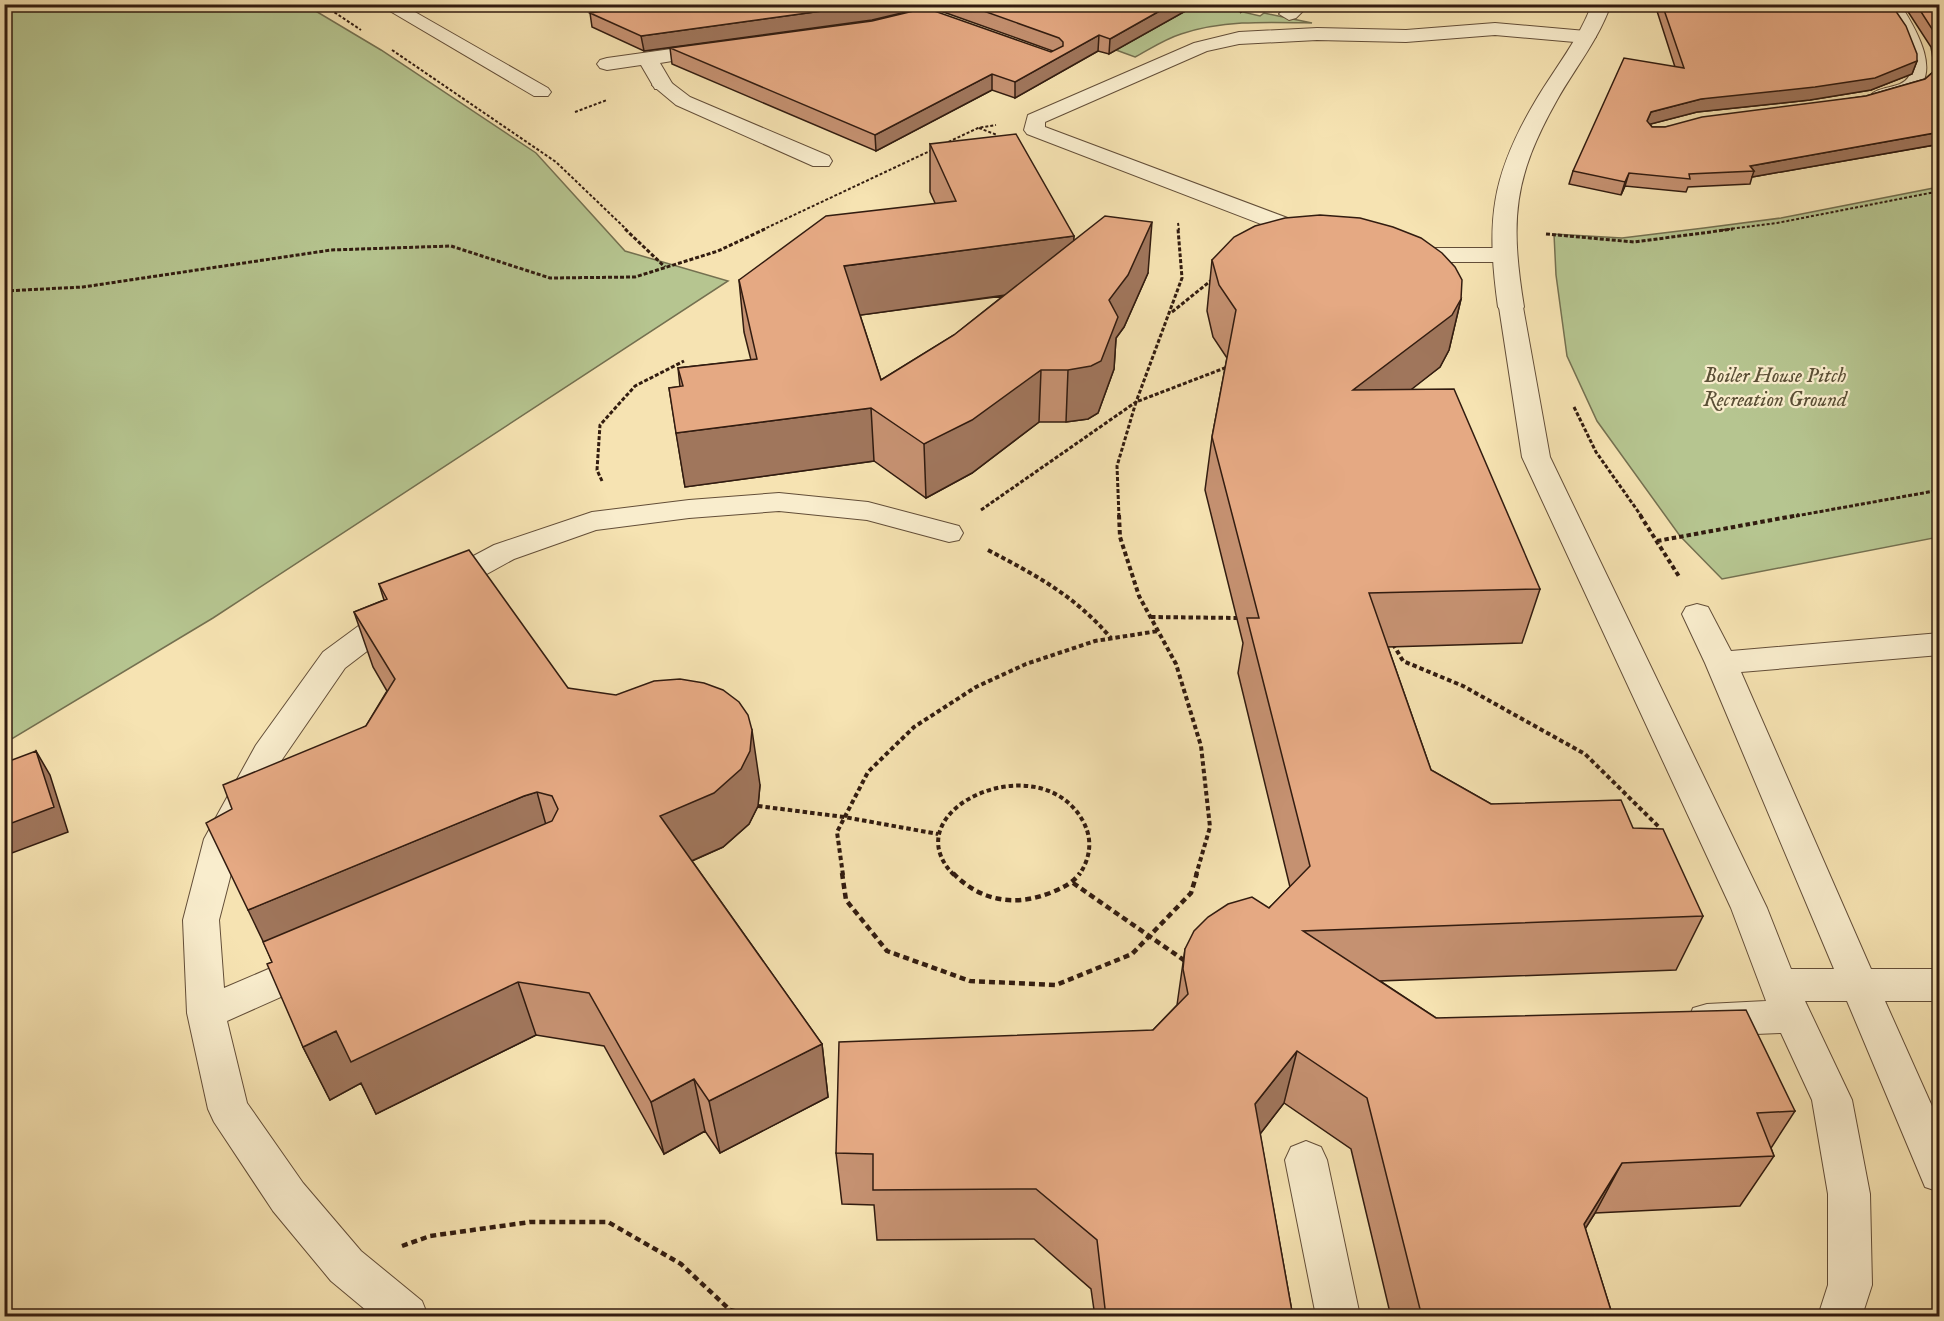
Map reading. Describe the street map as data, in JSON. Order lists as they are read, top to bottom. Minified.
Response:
{"parks":["Boiler House Pitch Recreation Ground"]}
